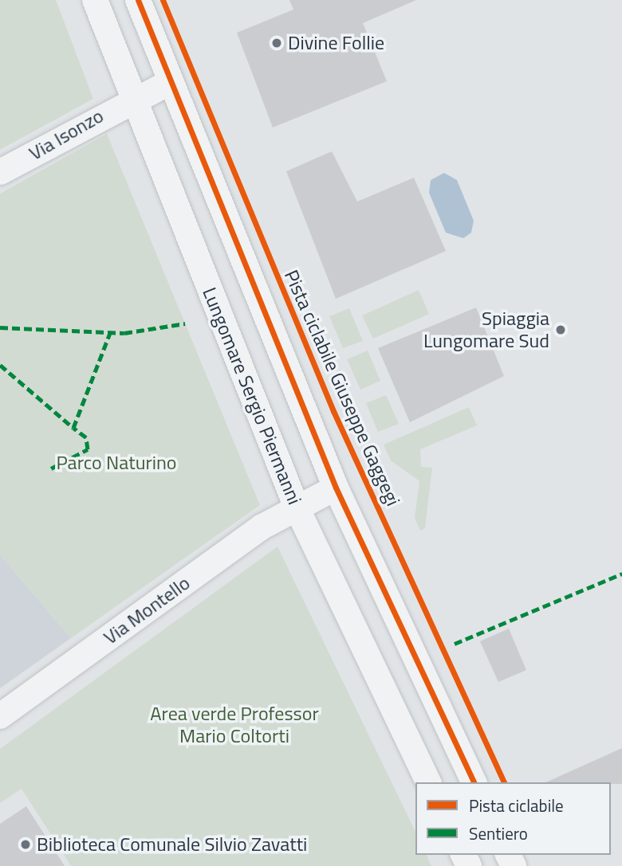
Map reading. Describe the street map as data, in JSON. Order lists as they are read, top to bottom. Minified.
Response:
{"streets":{"street":["Via Isonzo","Lungomare Sergio Piermanni","Via Montello"],"cycle path":["Pista ciclabile Giuseppe Gaggegi"]},"crossings":[["Via Isonzo","Lungomare Sergio Piermanni"],["Lungomare Sergio Piermanni","Via Montello"]],"parks":["Parco Naturino","Area verde Professor Mario Coltorti"],"places":["Divine Follie","Spiaggia Lungomare Sud","Biblioteca Comunale Silvio Zavatti"],"legend":["Pista ciclabile","Sentiero"]}
